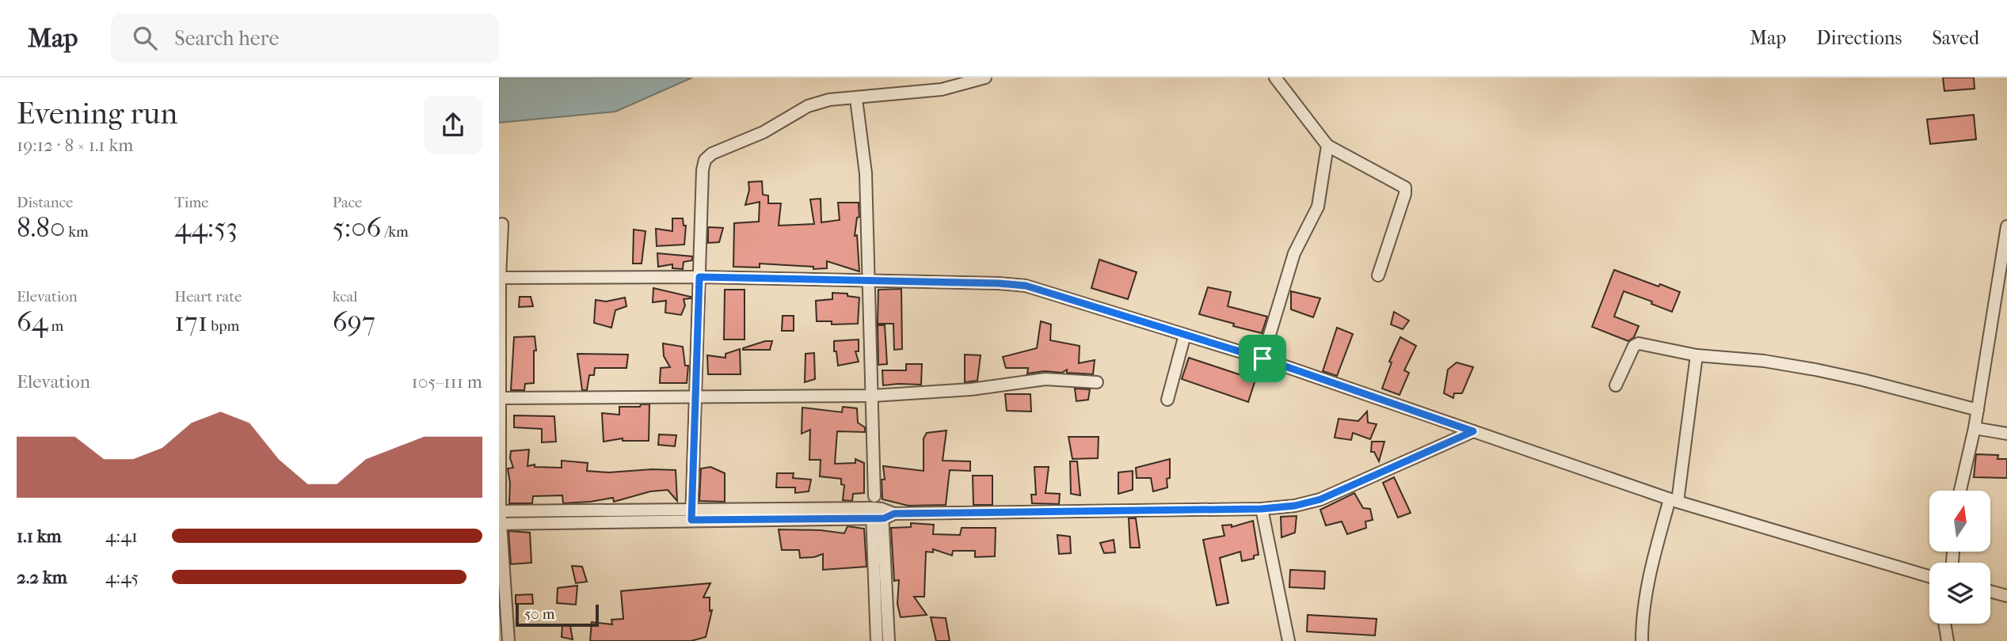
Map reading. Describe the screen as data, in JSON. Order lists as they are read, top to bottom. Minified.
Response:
{"scale_bar":"50 m","north":"top","page":{"header":"Map","search":"Search here","nav":["Map","Directions","Saved"],"heading":["Evening run","19:12 · 8 × 1.1 km"],"stats":[["Distance","8.80 km"],["Time","44:53"],["Pace","5:06 /km"],["Elevation","64 m"],["Heart rate","171 bpm"],["kcal","697"]],"chart":["Elevation","105–111 m"],"list":[{"name":"1.1 km","note":"4:41"},{"name":"2.2 km","note":"4:45"}],"scale":"50 m"}}
